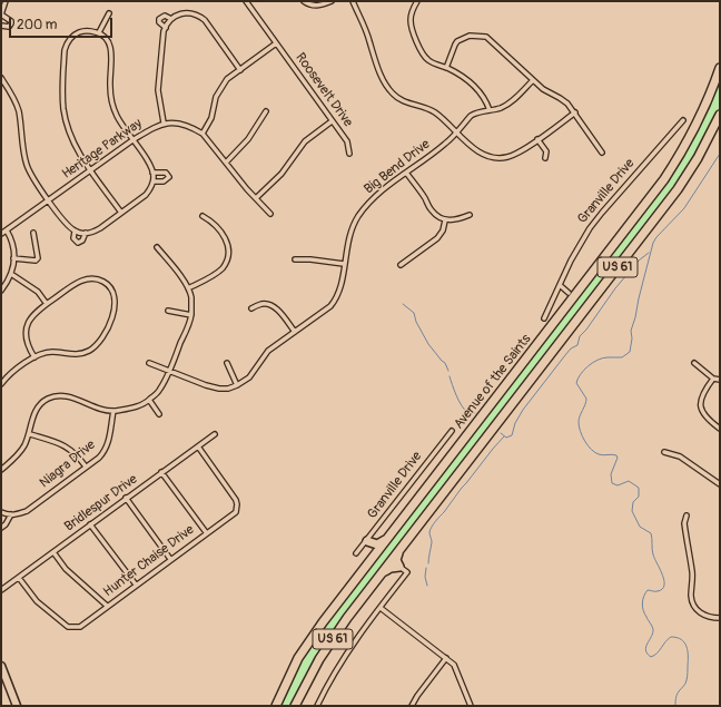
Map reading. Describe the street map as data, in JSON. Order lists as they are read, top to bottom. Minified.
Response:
{"streets":{"highway":["US 61","Avenue of the Saints"],"street":["Roosevelt Drive","Heritage Parkway","Big Bend Drive","Granville Drive","Niagra Drive","Bridlespur Drive","Hunter Chaise Drive"]},"crossings":[["Bridlespur Drive","Hunter Chaise Drive"]],"scale_bar":"200 m"}
